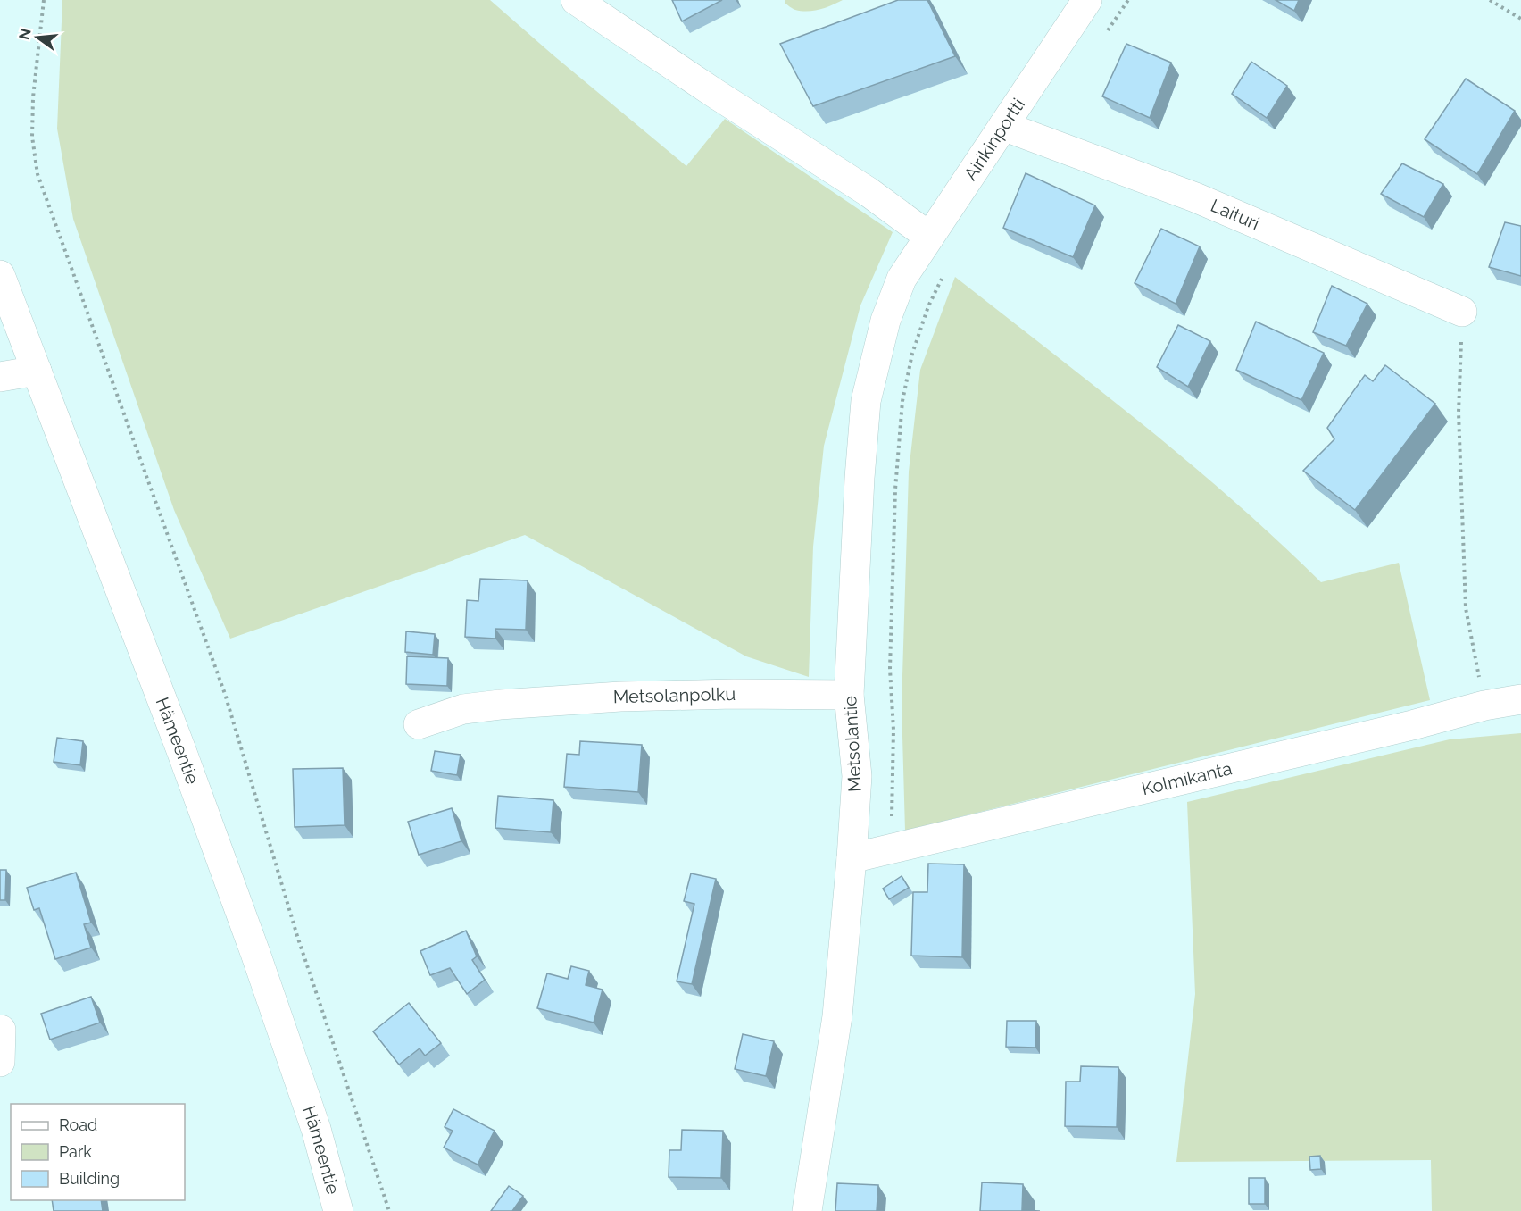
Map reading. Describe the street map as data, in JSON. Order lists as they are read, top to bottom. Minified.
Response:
{"streets":{"main road":["Airikinportti","Laituri","Metsolanpolku","Hämeentie","Metsolantie","Kolmikanta"]},"crossings":[["Airikinportti","Laituri"],["Airikinportti","Metsolantie"],["Metsolanpolku","Metsolantie"],["Metsolantie","Kolmikanta"]],"legend":["Road","Park","Building"],"north":"left"}
